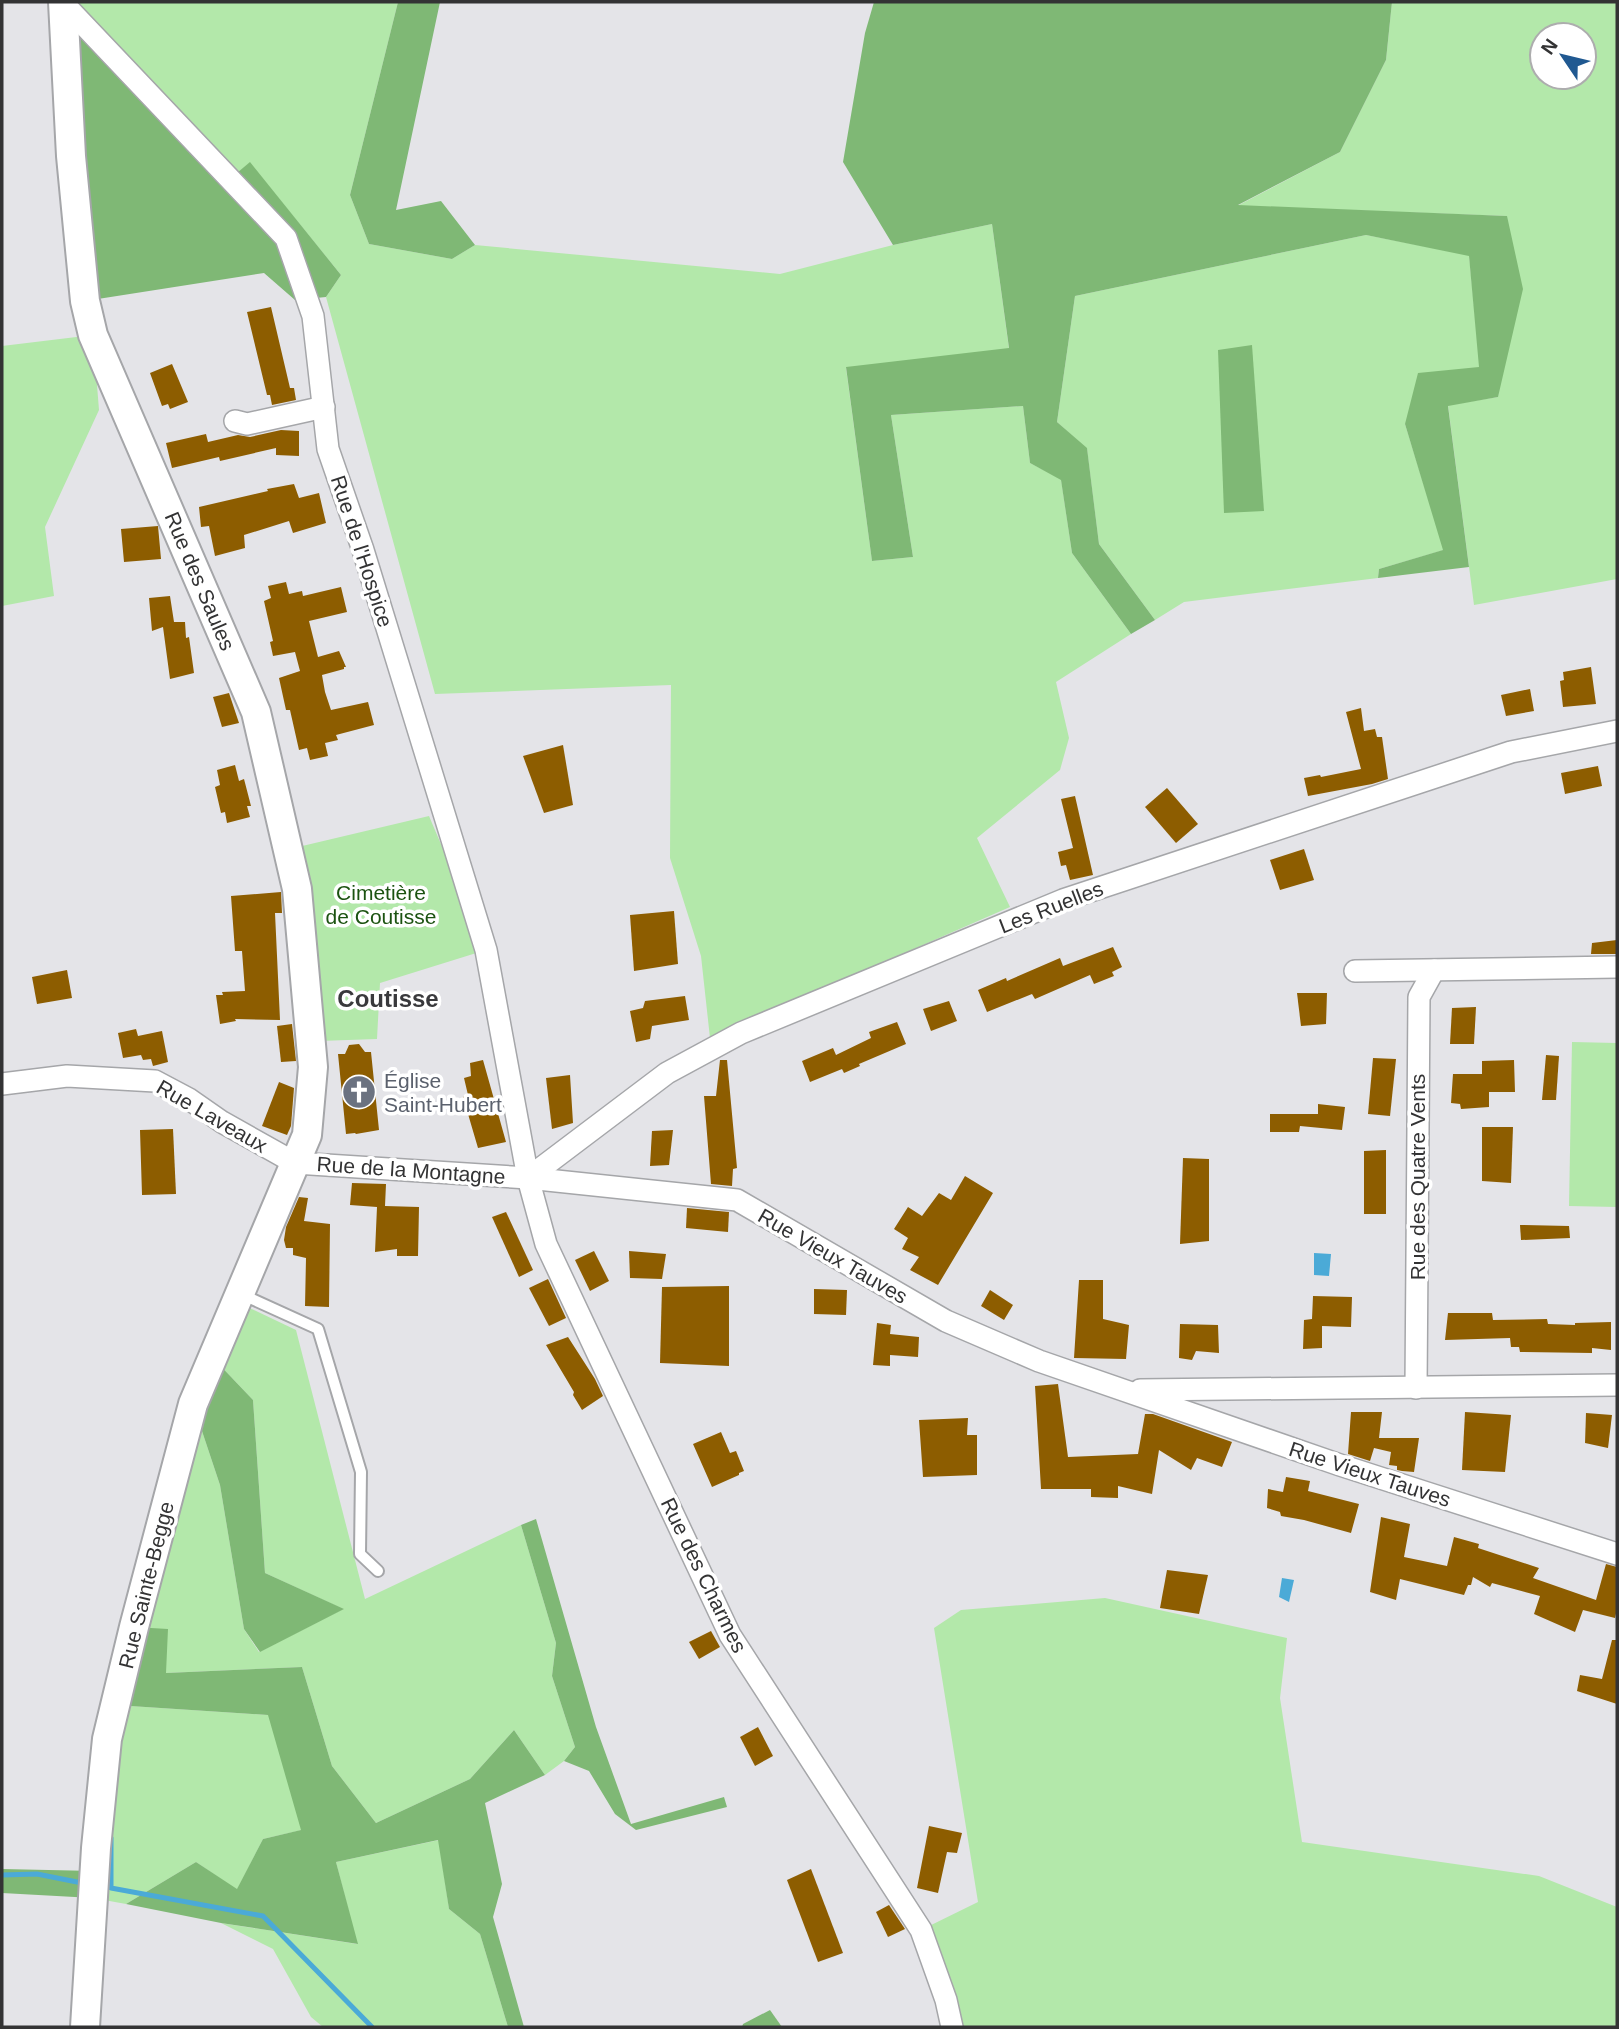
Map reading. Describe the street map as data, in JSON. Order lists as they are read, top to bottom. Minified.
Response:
{"streets":{"street":["Rue de l'Hospice","Rue des Saules","Les Ruelles","Rue Laveaux","Rue de la Montagne","Rue des Quatre Vents","Rue Vieux Tauves","Rue des Charmes","Rue Sainte-Begge"]},"crossings":[["Rue de l'Hospice","Rue des Saules"],["Rue de l'Hospice","Les Ruelles"],["Rue de l'Hospice","Rue de la Montagne"],["Rue de l'Hospice","Rue Vieux Tauves"],["Rue de l'Hospice","Rue des Charmes"],["Rue des Saules","Rue Laveaux"],["Rue des Saules","Rue de la Montagne"],["Rue des Saules","Rue Sainte-Begge"],["Les Ruelles","Rue de la Montagne"],["Les Ruelles","Rue Vieux Tauves"],["Les Ruelles","Rue des Charmes"],["Rue Laveaux","Rue de la Montagne"],["Rue Laveaux","Rue Sainte-Begge"],["Rue de la Montagne","Rue Vieux Tauves"],["Rue de la Montagne","Rue des Charmes"],["Rue de la Montagne","Rue Sainte-Begge"],["Rue des Quatre Vents","Rue Vieux Tauves"],["Rue Vieux Tauves","Rue des Charmes"]],"districts":["Coutisse"],"parks":["Cimetière de Coutisse"],"places":{"church":["Église Saint-Hubert"]},"north":"top left"}
